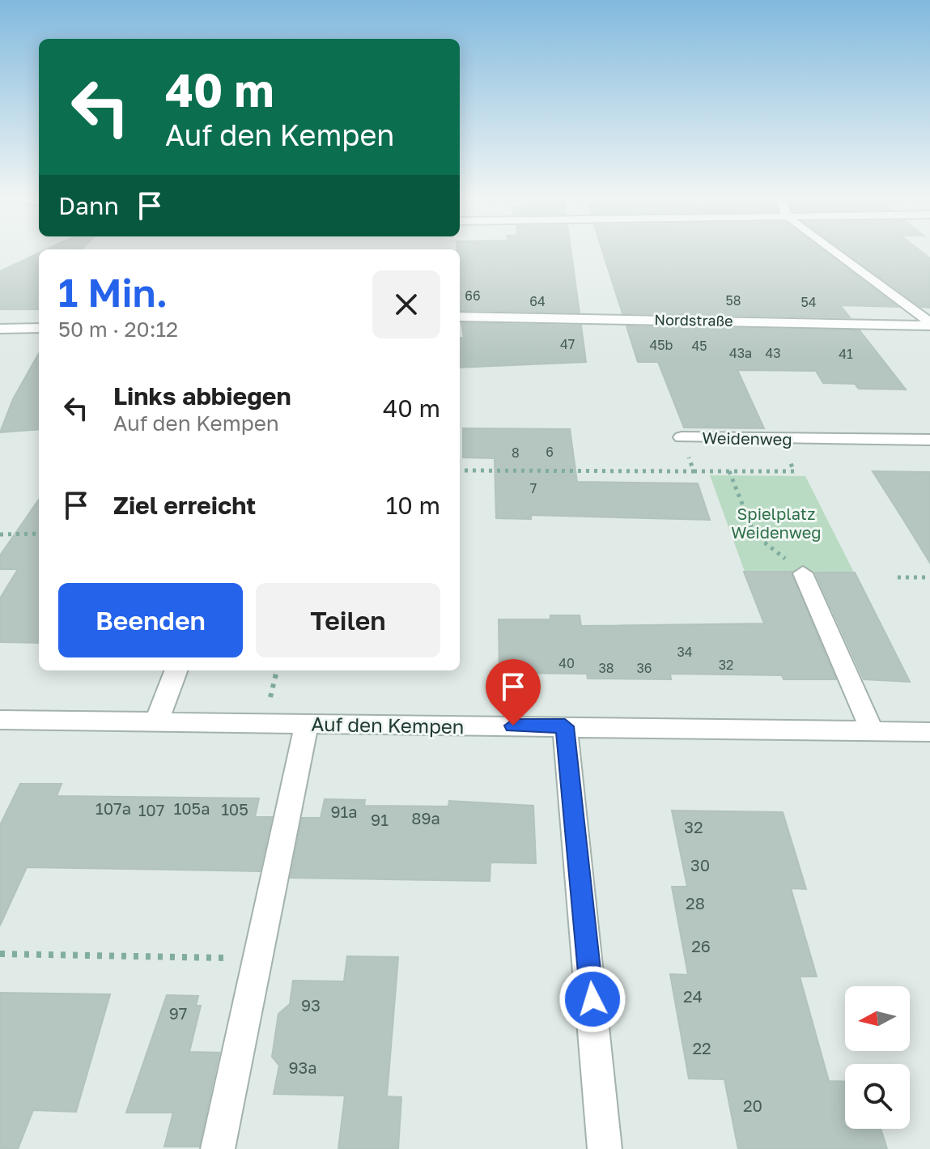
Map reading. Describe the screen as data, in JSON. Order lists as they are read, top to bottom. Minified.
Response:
{"streets":{"street":["Nordstraße","Weidenweg","Auf den Kempen"]},"parks":["Spielplatz Weidenweg"],"house_numbers":["66","58","64","54","47","45b","45","43a","43","41","6","8","7","34","40","32","38","36","107a","105a","105","107","91a","89a","91","32","30","28","26","24","93","97","22","93a","20"],"north":"left","page":{"turn":["40 m","Auf den Kempen"],"then":"Dann","heading":["1 Min.","50 m · 20:12"],"list":[{"name":"Links abbiegen","note":"Auf den Kempen","value":"40 m"},{"name":"Ziel erreicht","value":"10 m"}],"buttons":["Beenden","Teilen"]}}
